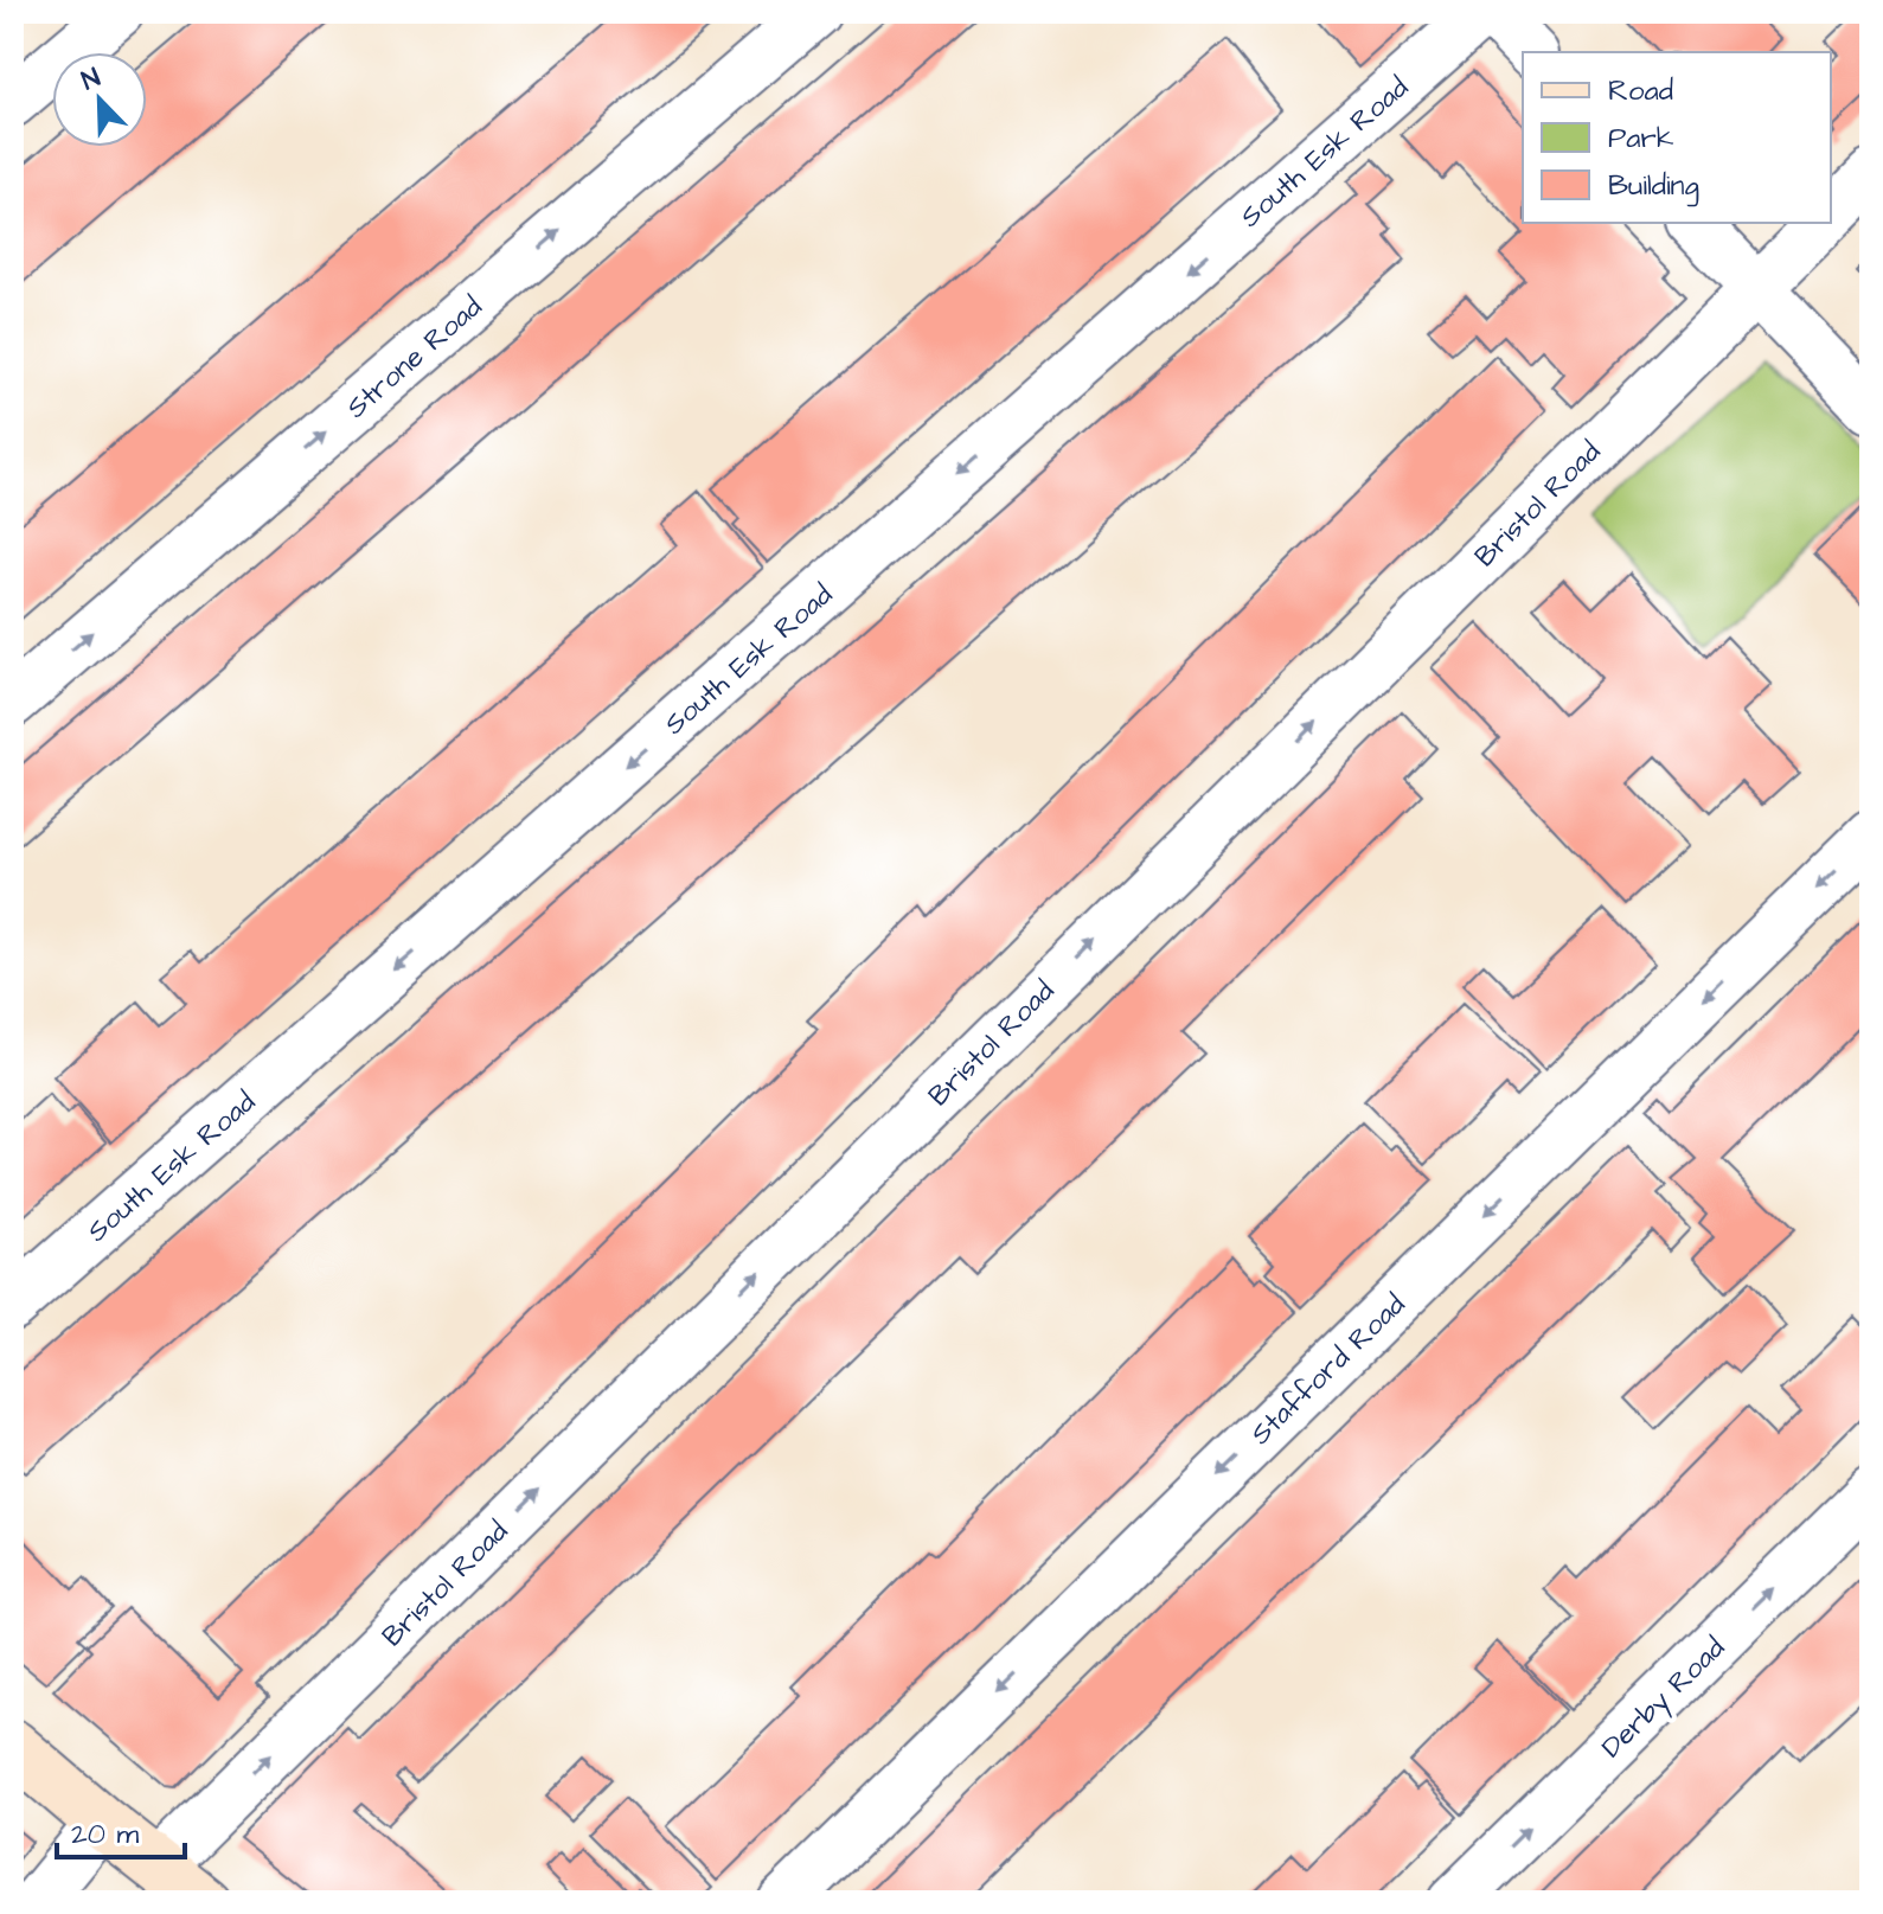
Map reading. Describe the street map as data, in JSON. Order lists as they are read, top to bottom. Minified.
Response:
{"streets":{"street":["South Esk Road","Strone Road","Bristol Road","Stafford Road","Derby Road"]},"one_way":["South Esk Road","Strone Road","Bristol Road","Stafford Road","Derby Road"],"legend":["Road","Park","Building"],"scale_bar":"20 m","north":"top left"}
